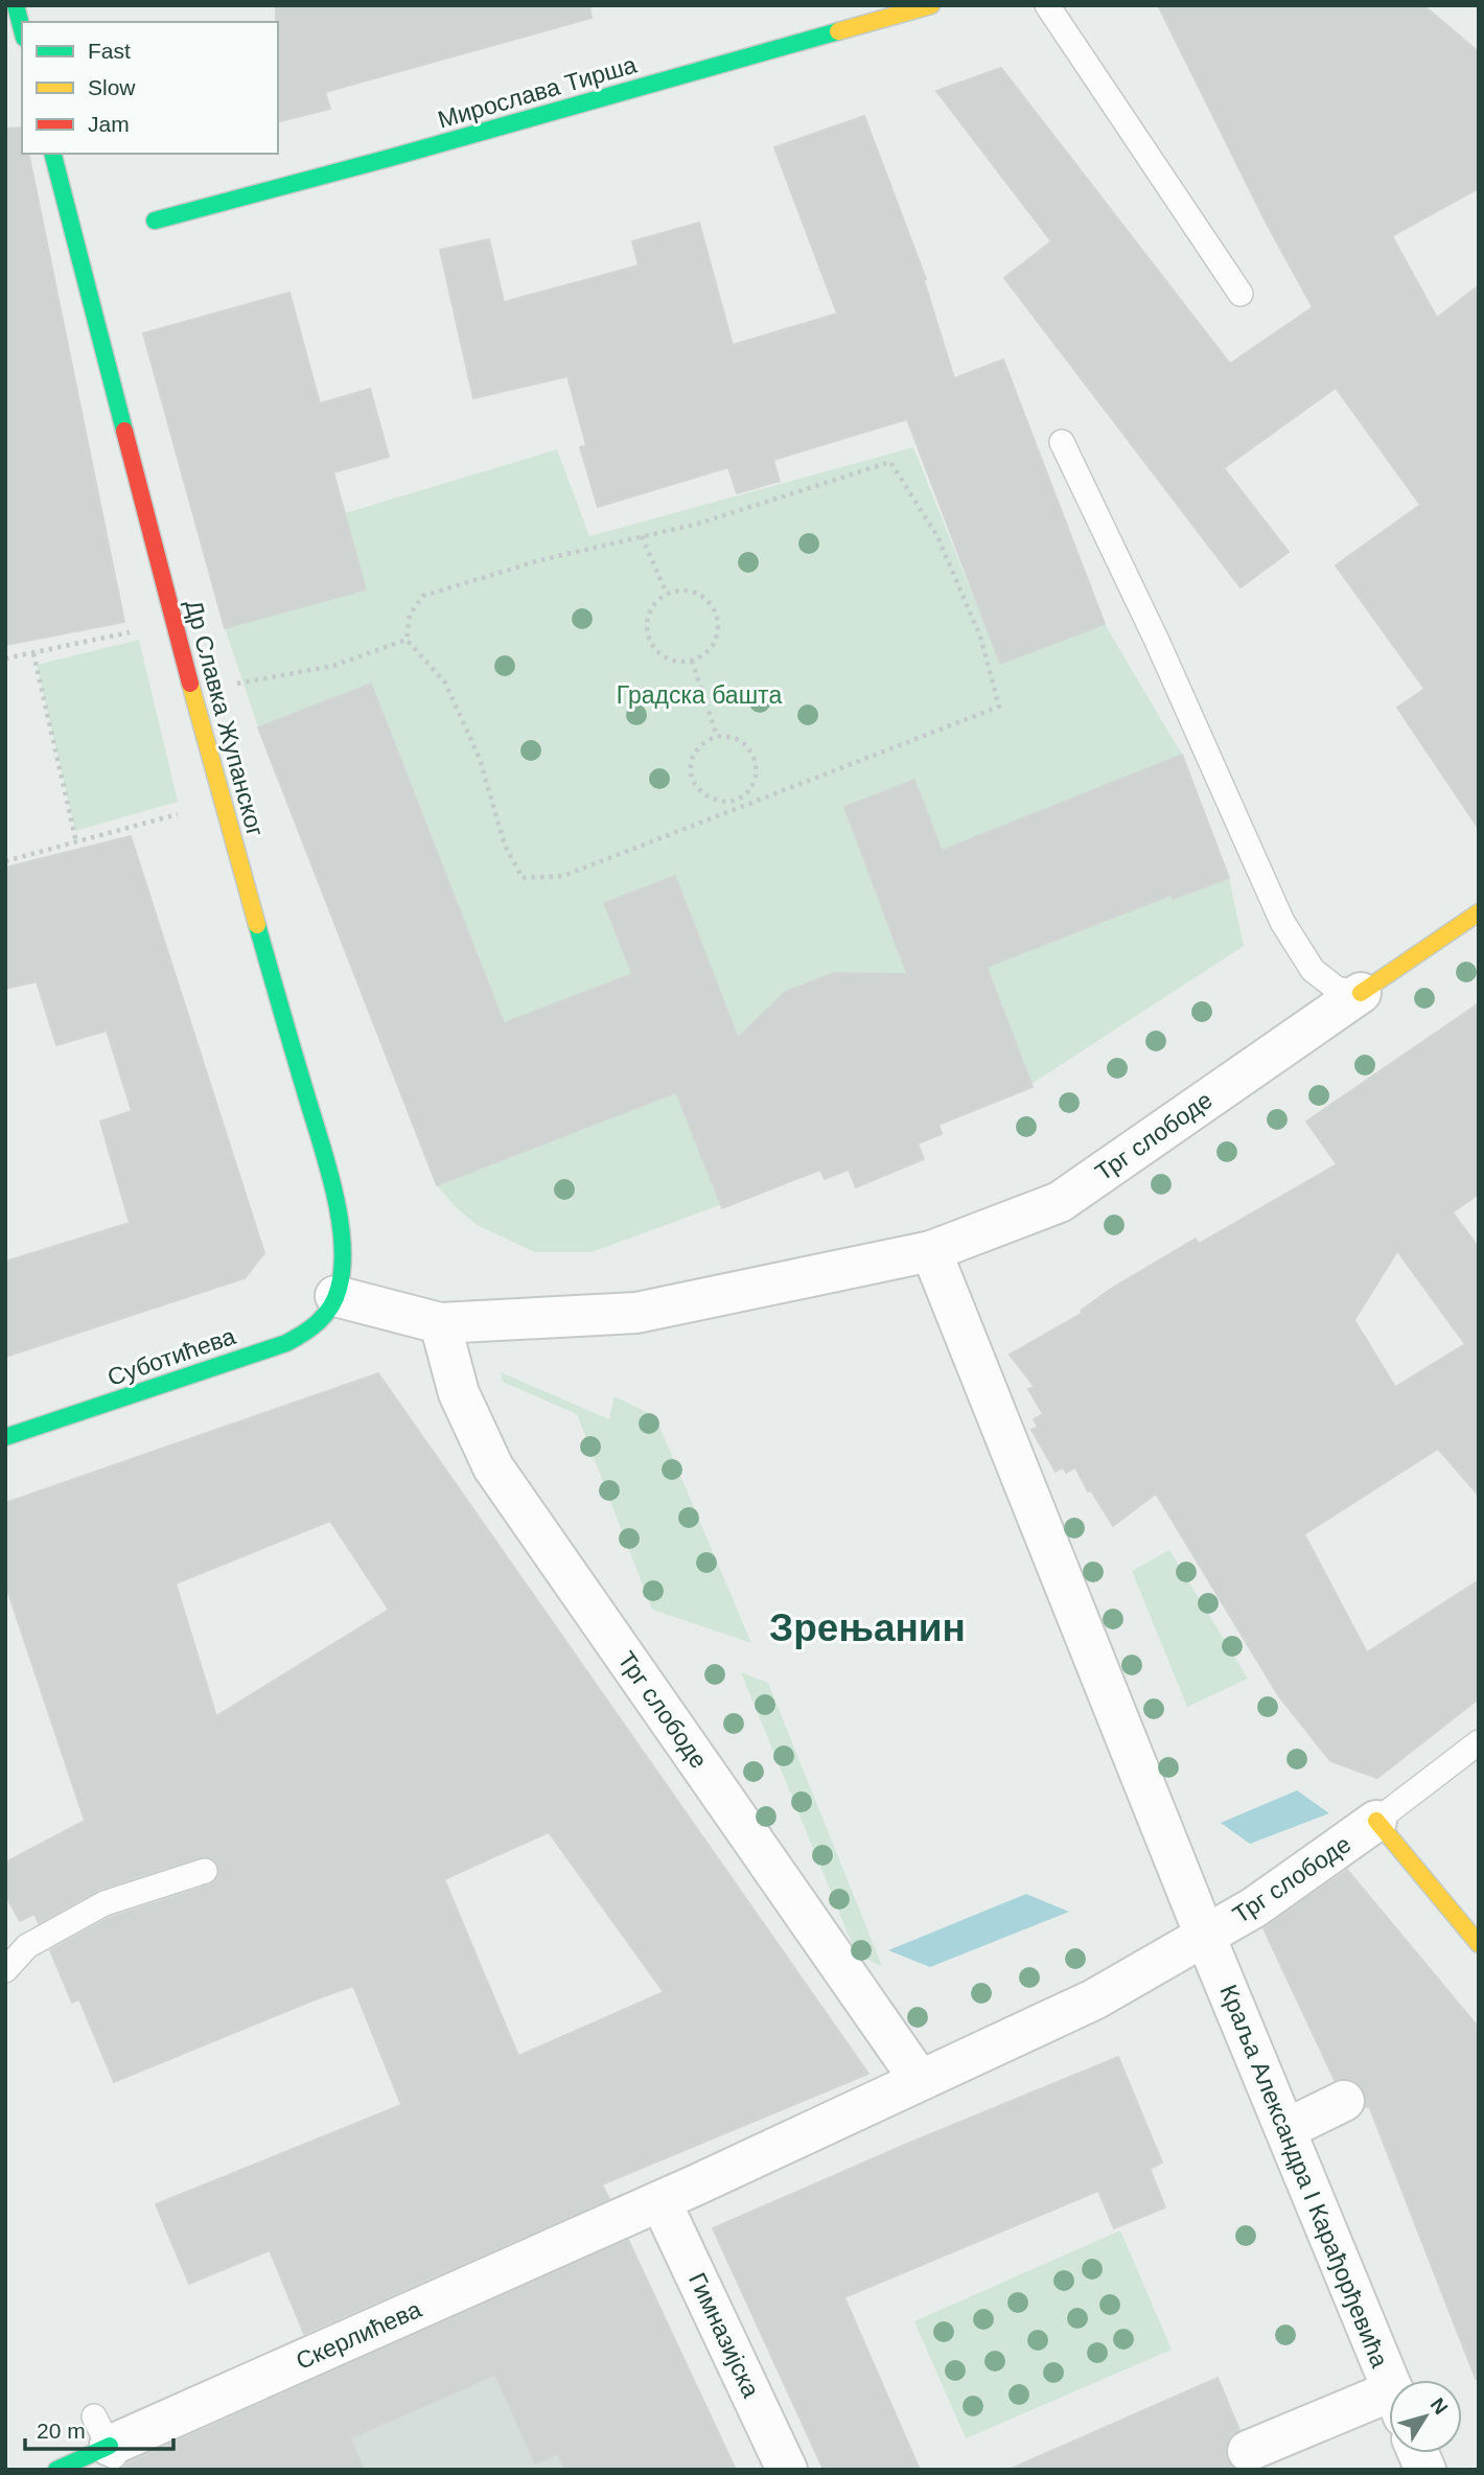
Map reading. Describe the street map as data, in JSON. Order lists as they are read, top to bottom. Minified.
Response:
{"streets":{"street":["Мирослава Тирша","Др Славка Жупанског","Трг слободе","Суботићева","Краља Александра I Карађорђевића","Скерлићева","Гимназијска"]},"crossings":[["Др Славка Жупанског","Трг слободе"],["Др Славка Жупанског","Суботићева"],["Трг слободе","Суботићева"],["Трг слободе","Краља Александра I Карађорђевића"],["Трг слободе","Скерлићева"],["Трг слободе","Гимназијска"],["Скерлићева","Гимназијска"]],"districts":["Зрењанин"],"parks":["Градска башта"],"legend":["Fast","Slow","Jam"],"scale_bar":"20 m","north":"top right"}
